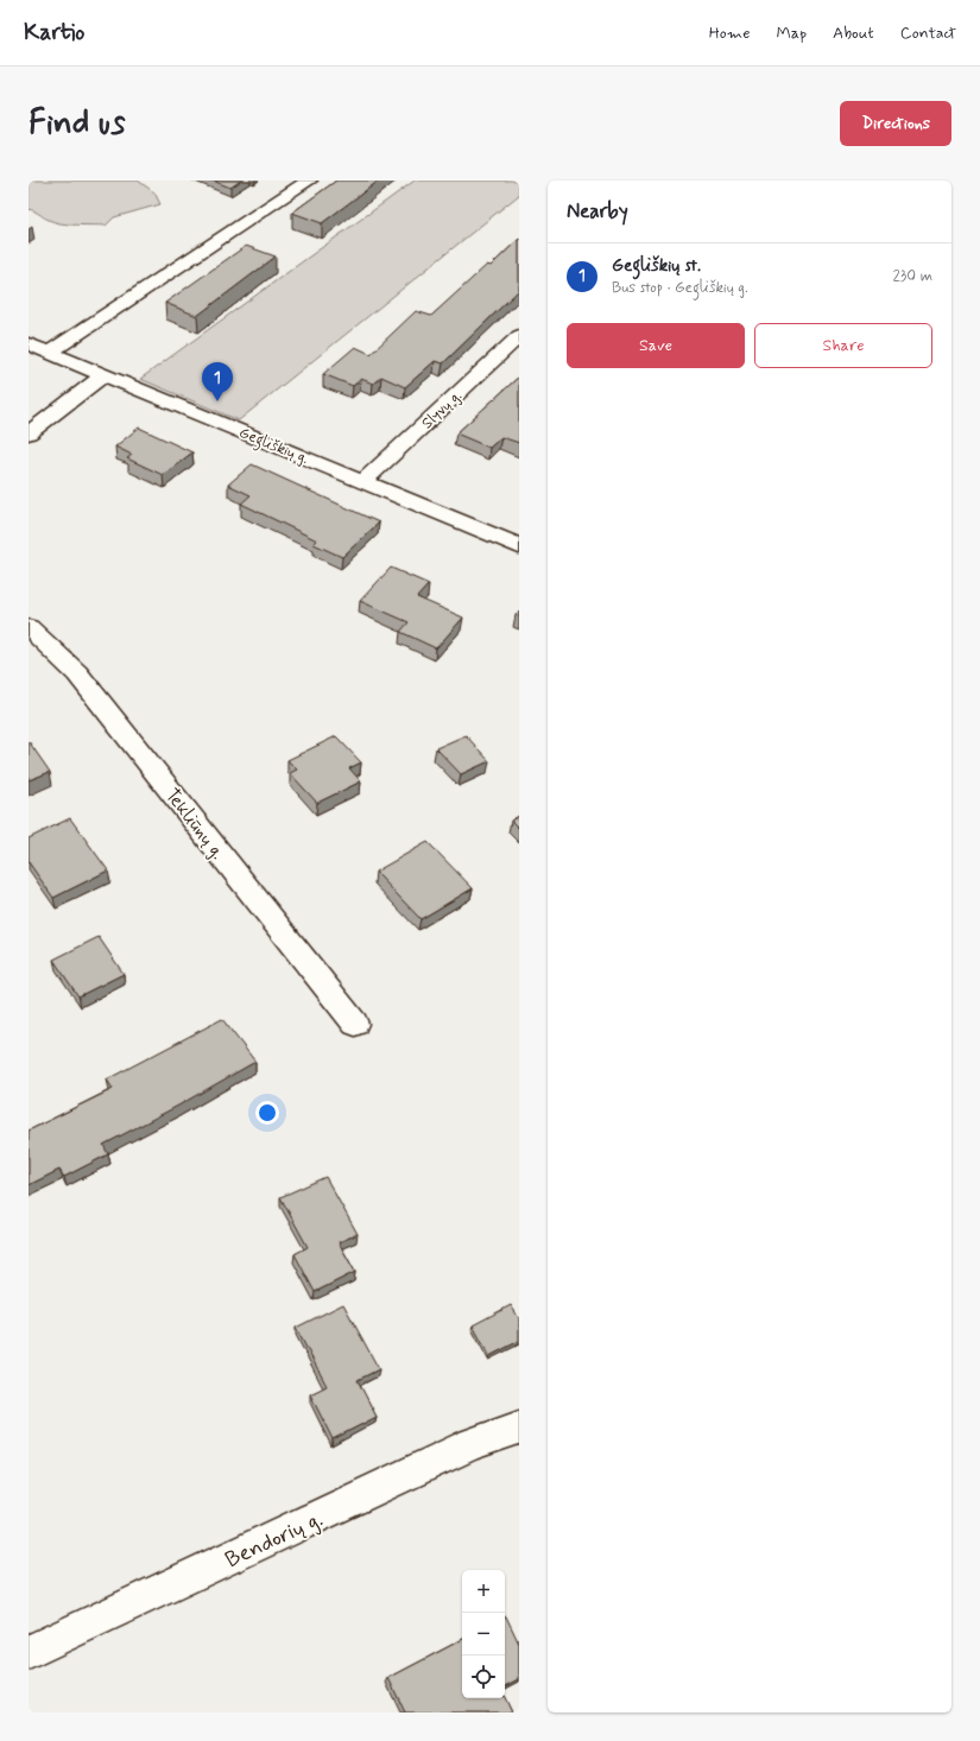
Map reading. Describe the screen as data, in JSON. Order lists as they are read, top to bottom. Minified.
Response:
{"streets":{"street":["Slyvų g.","Gegliškių g.","Tekliūnų g.","Bendorių g."]},"crossings":[["Slyvų g.","Gegliškių g."]],"page":{"header":"Kartio","nav":["Home","Map","About","Contact"],"buttons":["Directions",["Save","Share"]],"title":"Find us","heading":"Nearby","list":[{"mark":"1","name":"Gegliškių st.","note":"Bus stop · Gegliškių g.","value":"230 m"}],"pins":"1","map_buttons":["+","−"]}}
